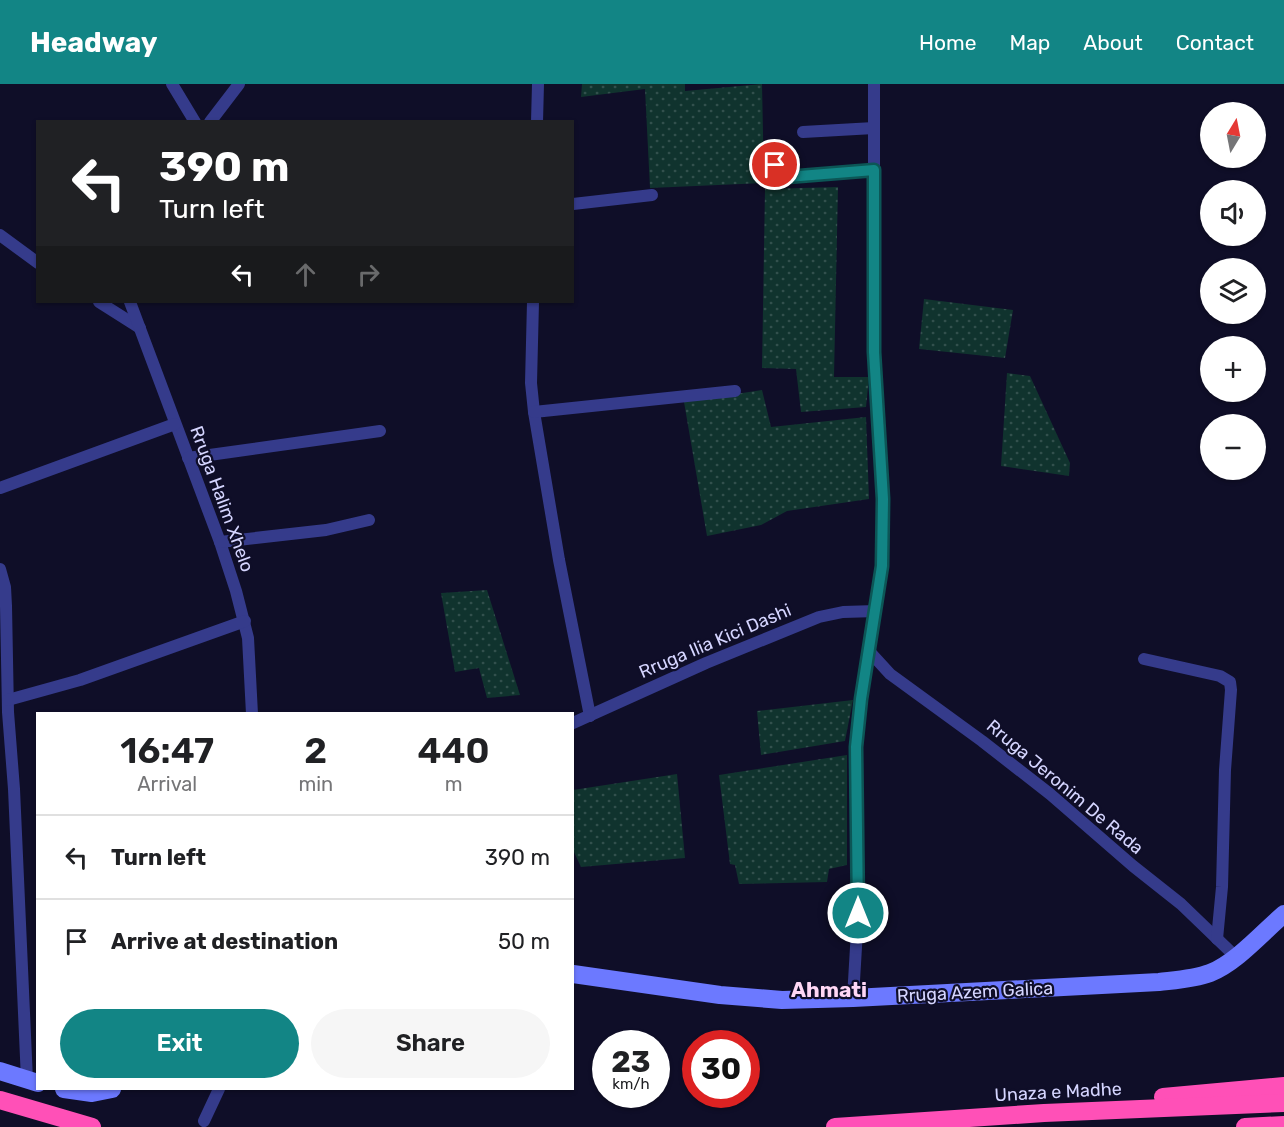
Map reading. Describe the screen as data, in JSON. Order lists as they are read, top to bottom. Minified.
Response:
{"streets":{"highway":["Unaza e Madhe"],"main road":["Rruga Azem Galica"],"street":["Rruga Halim Xhelo","Rruga Ilia Kici Dashi","Rruga Jeronim De Rada"]},"crossings":[["Rruga Jeronim De Rada","Rruga Azem Galica"]],"districts":["Ahmati"],"north":"top","page":{"header":"Headway","nav":["Home","Map","About","Contact"],"map_buttons":["+","−"],"turn":["390 m","Turn left"],"eta":["16:47","Arrival","2","min","440","m"],"list":[{"name":"Turn left","value":"390 m"},{"name":"Arrive at destination","value":"50 m"}],"buttons":["Exit","Share"],"speed":"23 km/h","limit":"30"}}
